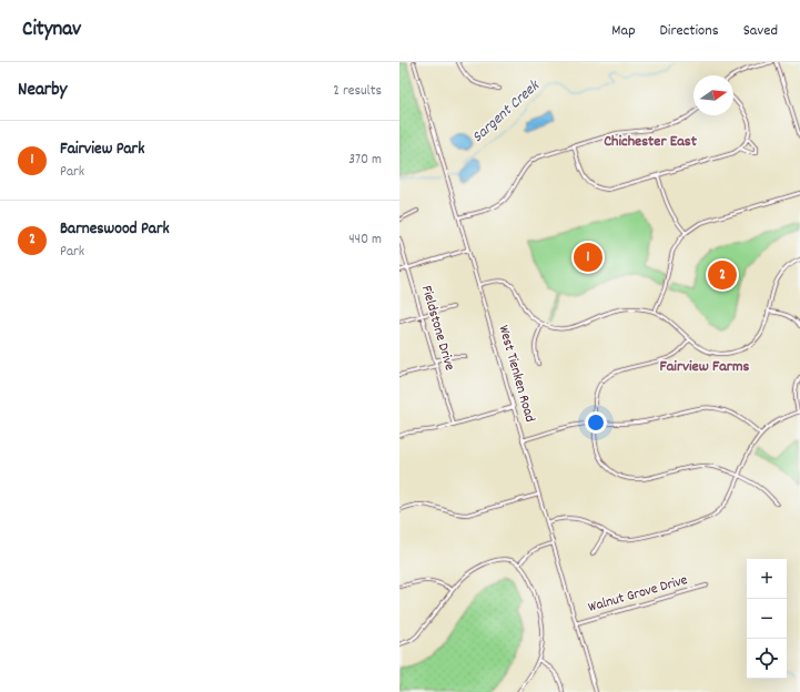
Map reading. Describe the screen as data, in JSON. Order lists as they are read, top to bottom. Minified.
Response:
{"streets":{"street":["Fieldstone Drive","West Tienken Road","Walnut Grove Drive"]},"crossings":[["West Tienken Road","Walnut Grove Drive"]],"districts":["Chichester East","Fairview Farms"],"water":["Sargent Creek"],"north":"right","page":{"header":"Citynav","nav":["Map","Directions","Saved"],"heading":["Nearby","2 results"],"list":[{"mark":"1","name":"Fairview Park","note":"Park","value":"370 m"},{"mark":"2","name":"Barneswood Park","note":"Park","value":"440 m"}],"pins":["1","2"],"map_buttons":["+","−"]}}
